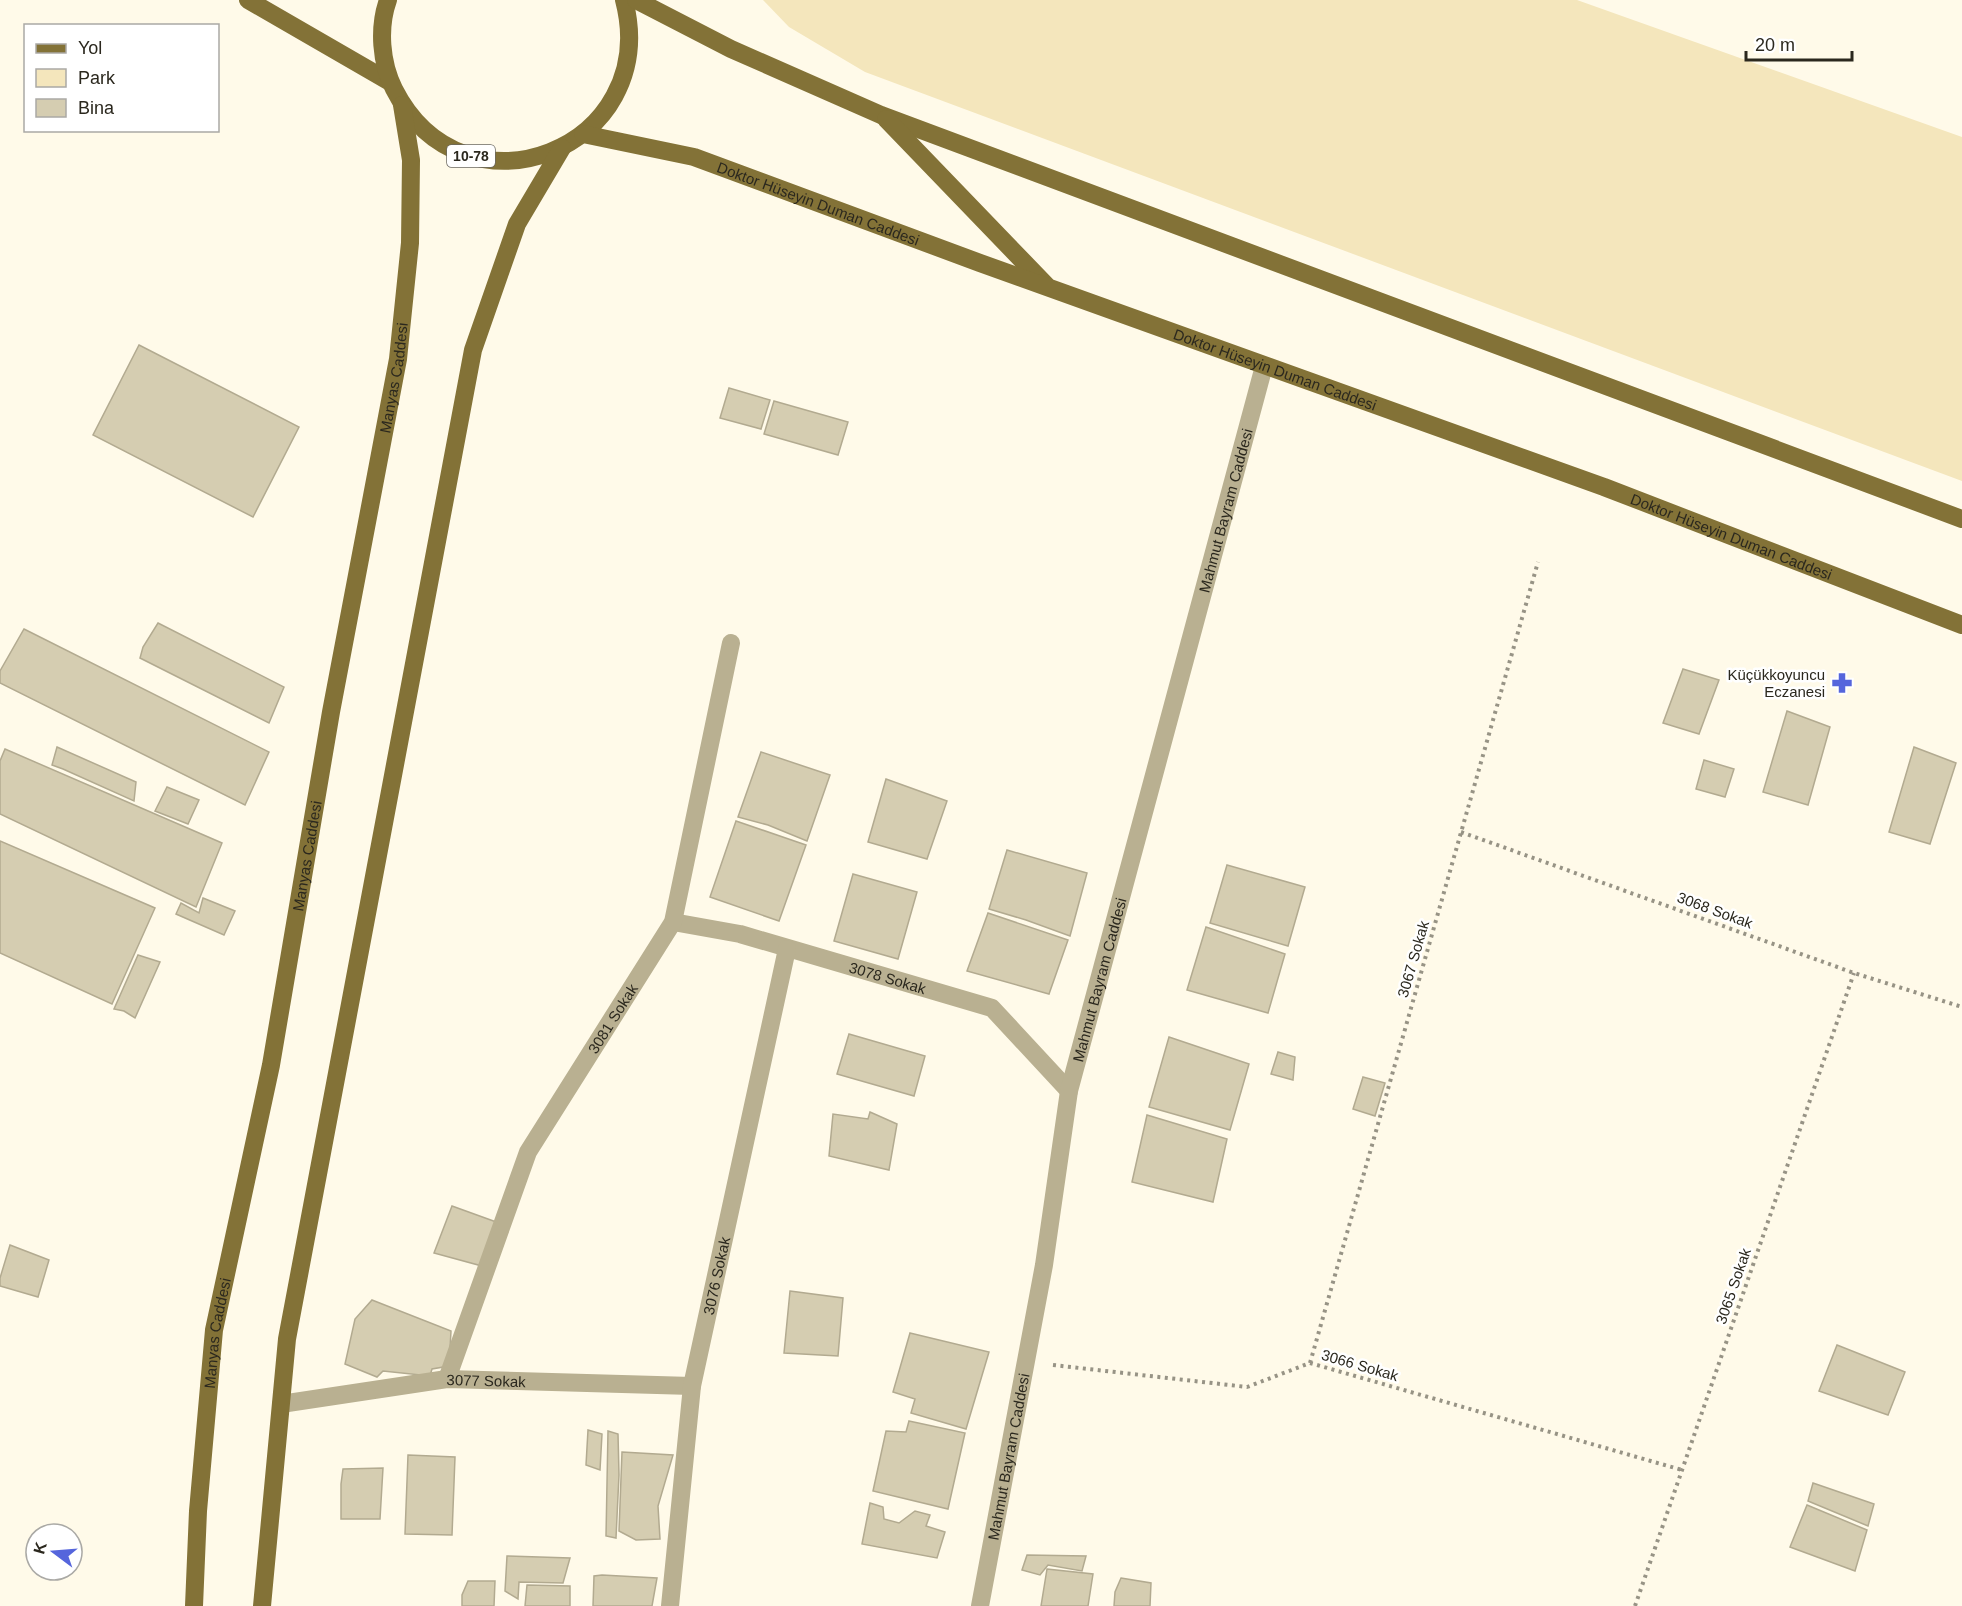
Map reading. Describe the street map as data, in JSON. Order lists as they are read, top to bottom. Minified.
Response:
{"streets":{"main road":["10-78","Doktor Hüseyin Duman Caddesi","Manyas Caddesi"],"street":["Mahmut Bayram Caddesi","3078 Sokak","3081 Sokak","3076 Sokak","3077 Sokak"],"path":["3068 Sokak","3067 Sokak","3065 Sokak","3066 Sokak"]},"crossings":[["Doktor Hüseyin Duman Caddesi","Manyas Caddesi"],["Doktor Hüseyin Duman Caddesi","Mahmut Bayram Caddesi"],["Manyas Caddesi","3077 Sokak"],["Mahmut Bayram Caddesi","3078 Sokak"],["Mahmut Bayram Caddesi","3066 Sokak"],["3068 Sokak","3067 Sokak"],["3068 Sokak","3065 Sokak"],["3067 Sokak","3066 Sokak"],["3078 Sokak","3081 Sokak"],["3078 Sokak","3076 Sokak"],["3081 Sokak","3077 Sokak"],["3076 Sokak","3077 Sokak"],["3065 Sokak","3066 Sokak"]],"places":{"pharmacy":["Küçükkoyuncu Eczanesi"]},"legend":["Yol","Park","Bina"],"scale_bar":"20 m","north":"left"}
